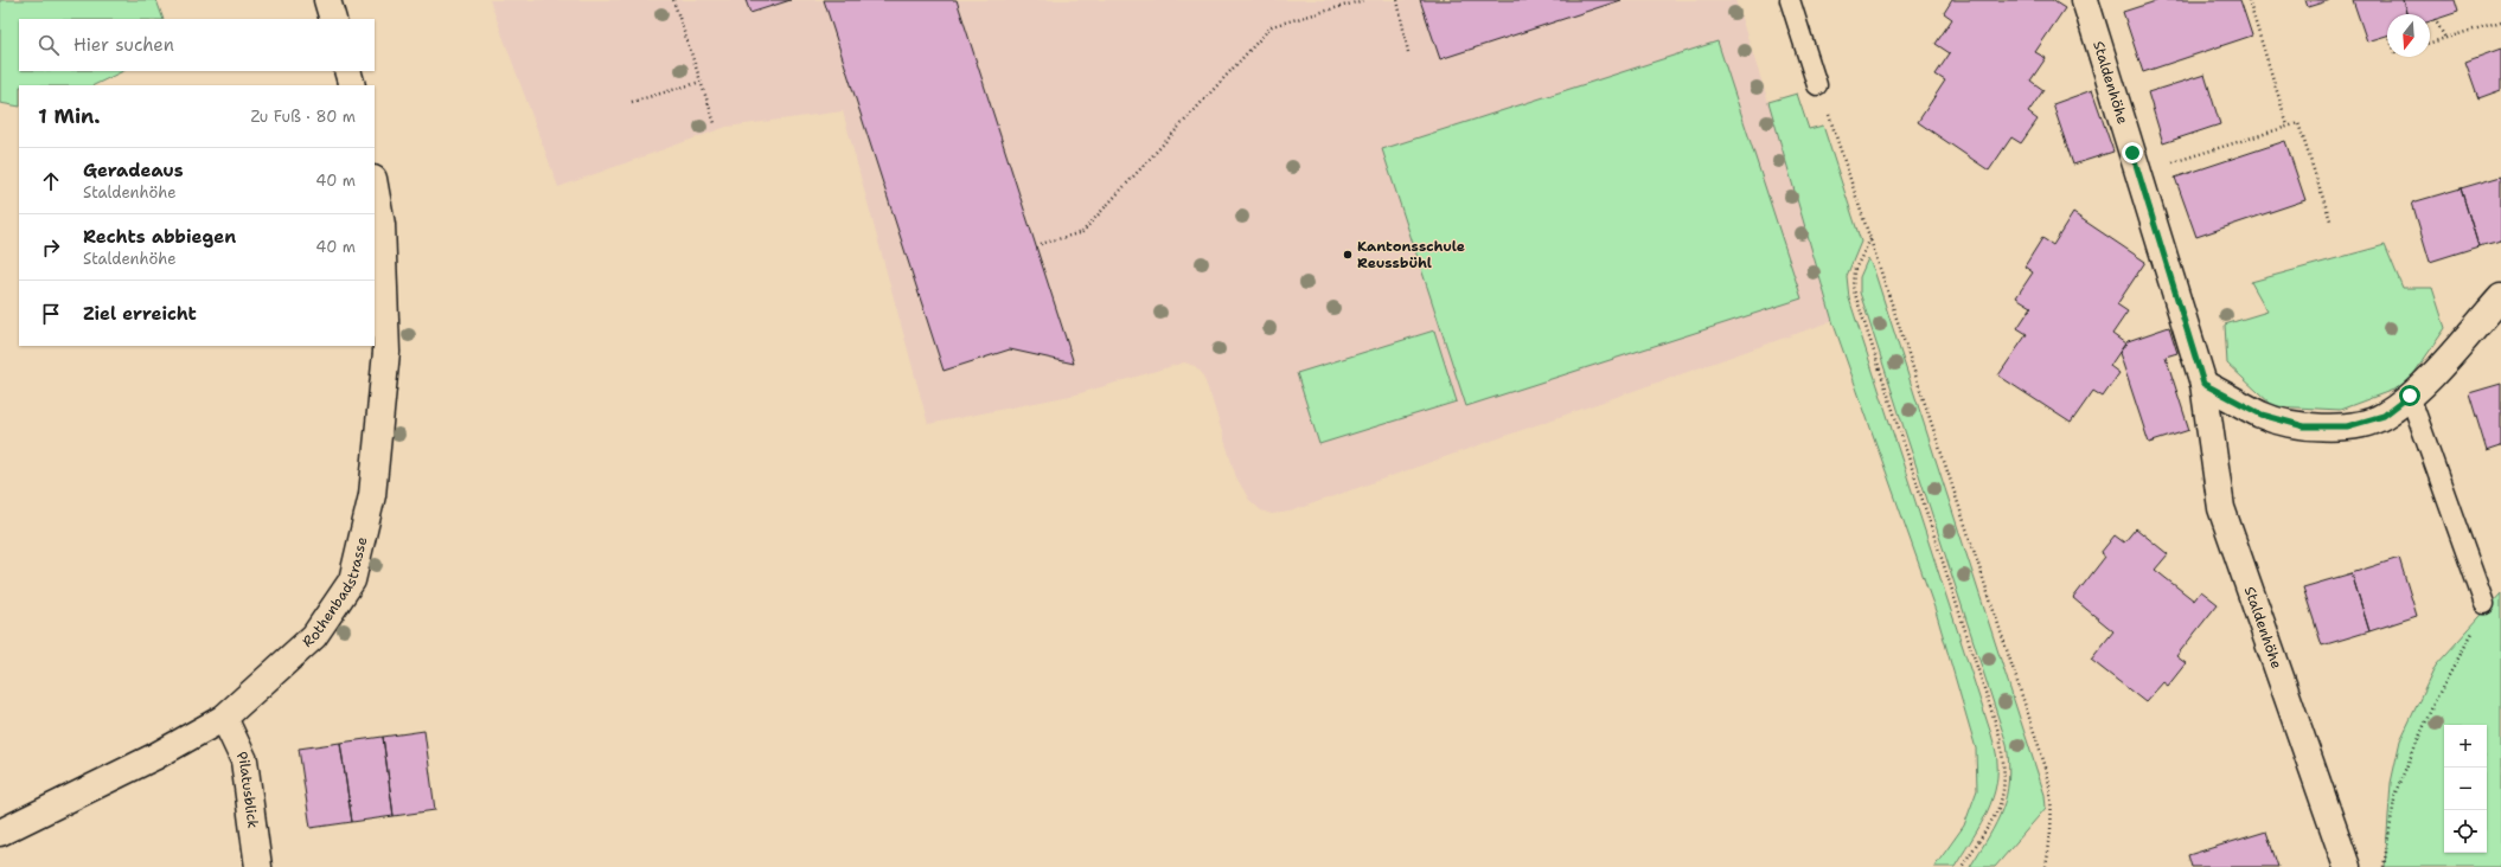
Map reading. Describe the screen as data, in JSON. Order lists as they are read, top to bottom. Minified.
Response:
{"streets":{"street":["Staldenhöhe","Rothenbadstrasse","Pilatusblick"]},"crossings":[["Rothenbadstrasse","Pilatusblick"]],"places":["Kantonsschule Reussbühl"],"north":"bottom","page":{"search":"Hier suchen","heading":["1 Min.","Zu Fuß · 80 m"],"list":[["Geradeaus","Staldenhöhe","40 m"],["Rechts abbiegen","Staldenhöhe","40 m"],"Ziel erreicht"],"map_buttons":["+","−"]}}
